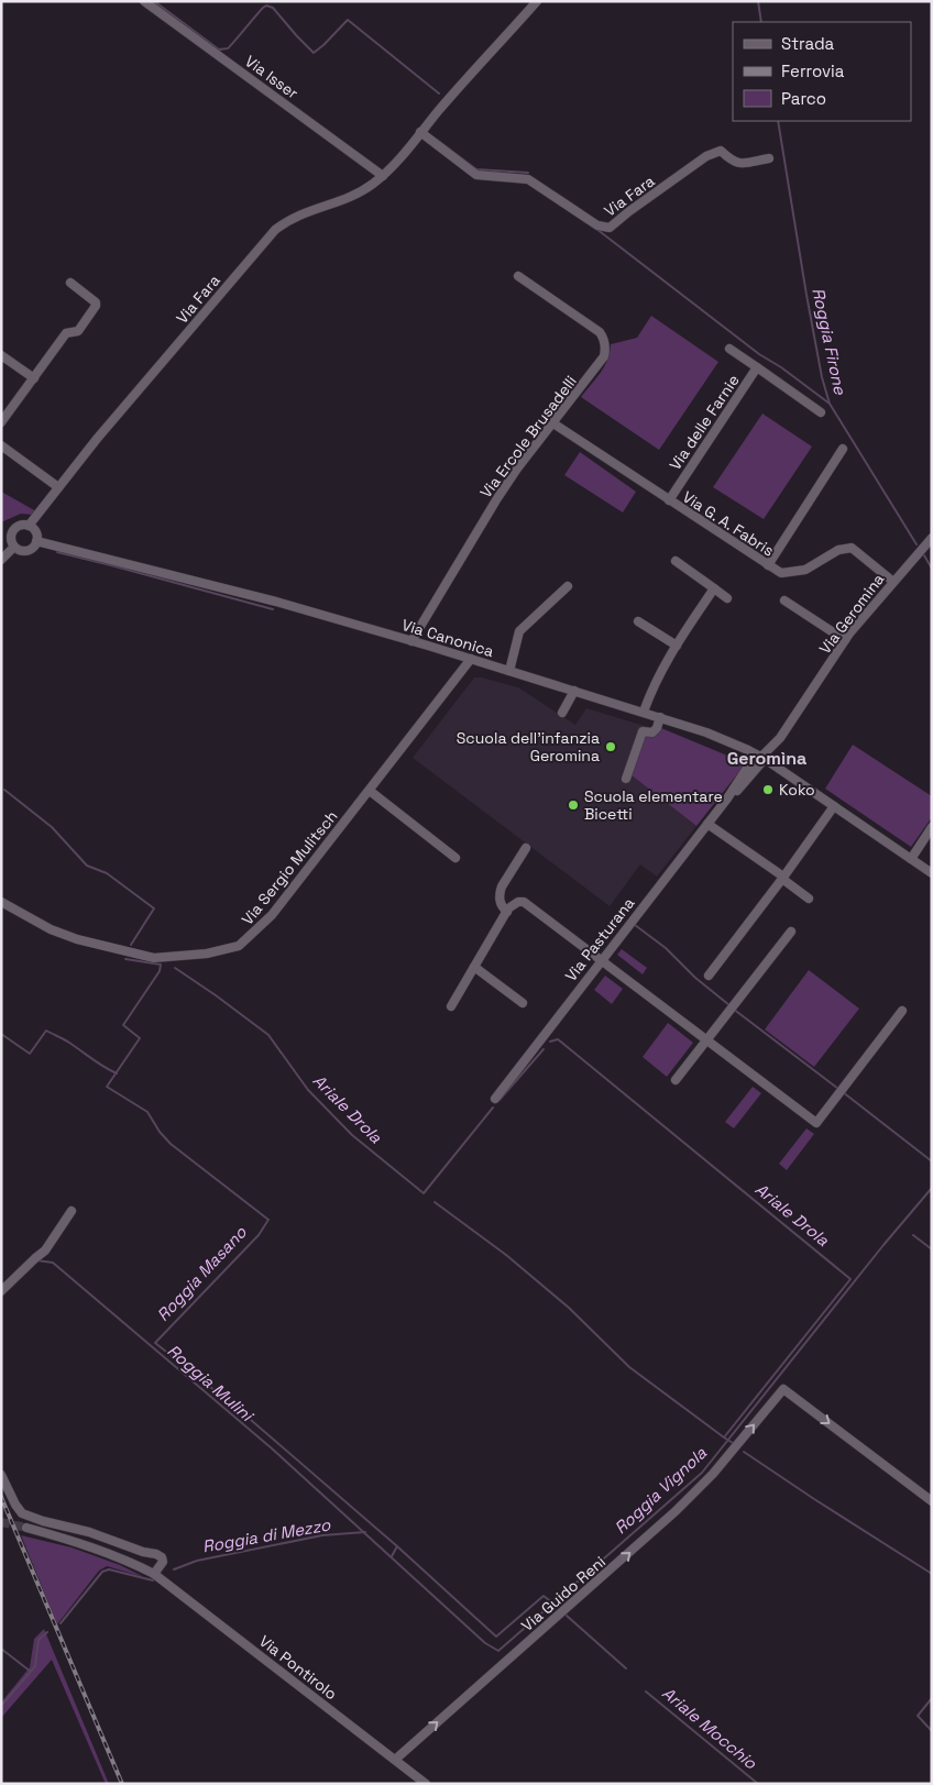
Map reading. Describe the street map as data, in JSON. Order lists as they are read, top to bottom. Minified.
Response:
{"streets":{"street":["Via Isser","Via Fara","Via delle Farnie","Via Ercole Brusadelli","Via G. A. Fabris","Via Geromina","Via Canonica","Via Sergio Mulitsch","Via Pasturana","Via Guido Reni","Via Pontirolo"]},"crossings":[["Via Isser","Via Fara"],["Via Fara","Via Canonica"],["Via delle Farnie","Via G. A. Fabris"],["Via Ercole Brusadelli","Via G. A. Fabris"],["Via Ercole Brusadelli","Via Canonica"],["Via G. A. Fabris","Via Geromina"],["Via Geromina","Via Canonica"],["Via Geromina","Via Pasturana"],["Via Canonica","Via Sergio Mulitsch"],["Via Canonica","Via Pasturana"],["Via Guido Reni","Via Pontirolo"]],"one_way":["Via Guido Reni"],"districts":["Geromìna"],"water":["Roggia Firone","Ariale Drola","Roggia Masano","Roggia Mulini","Roggia Vignola","Roggia di Mezzo","Ariale Mocchio"],"places":["Scuola dell'infanzia Geromina","Koko","Scuola elementare Bicetti"],"legend":["Strada","Ferrovia","Parco"]}
